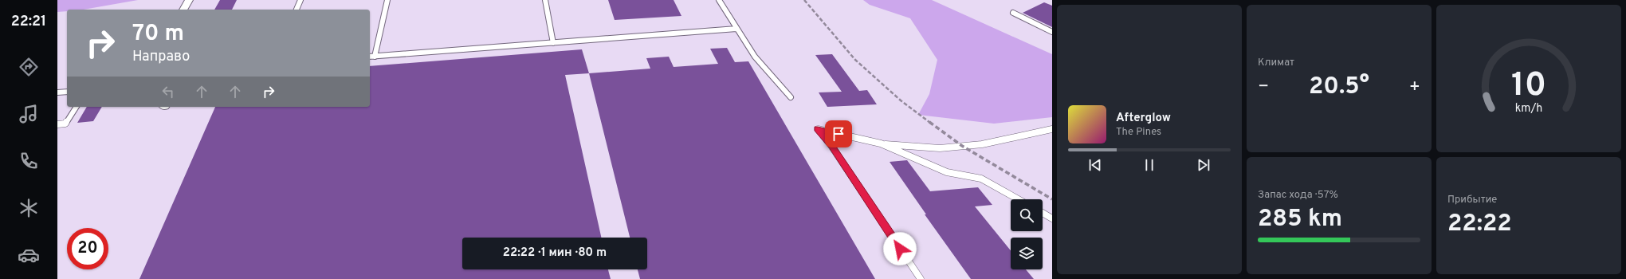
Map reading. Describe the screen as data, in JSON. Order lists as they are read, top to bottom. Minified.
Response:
{"page":{"tabs":"22:21","tile":["Климат",["Запас хода · 57%","285 km"],["Прибытие","22:22"]],"turn":["70 m","Направо"],"heat":["−","20.5°","+"],"song":["Afterglow","The Pines"],"limit":"20","trip":"22:22 · 1 мин · 80 m","gauge":["10","km/h"]}}
